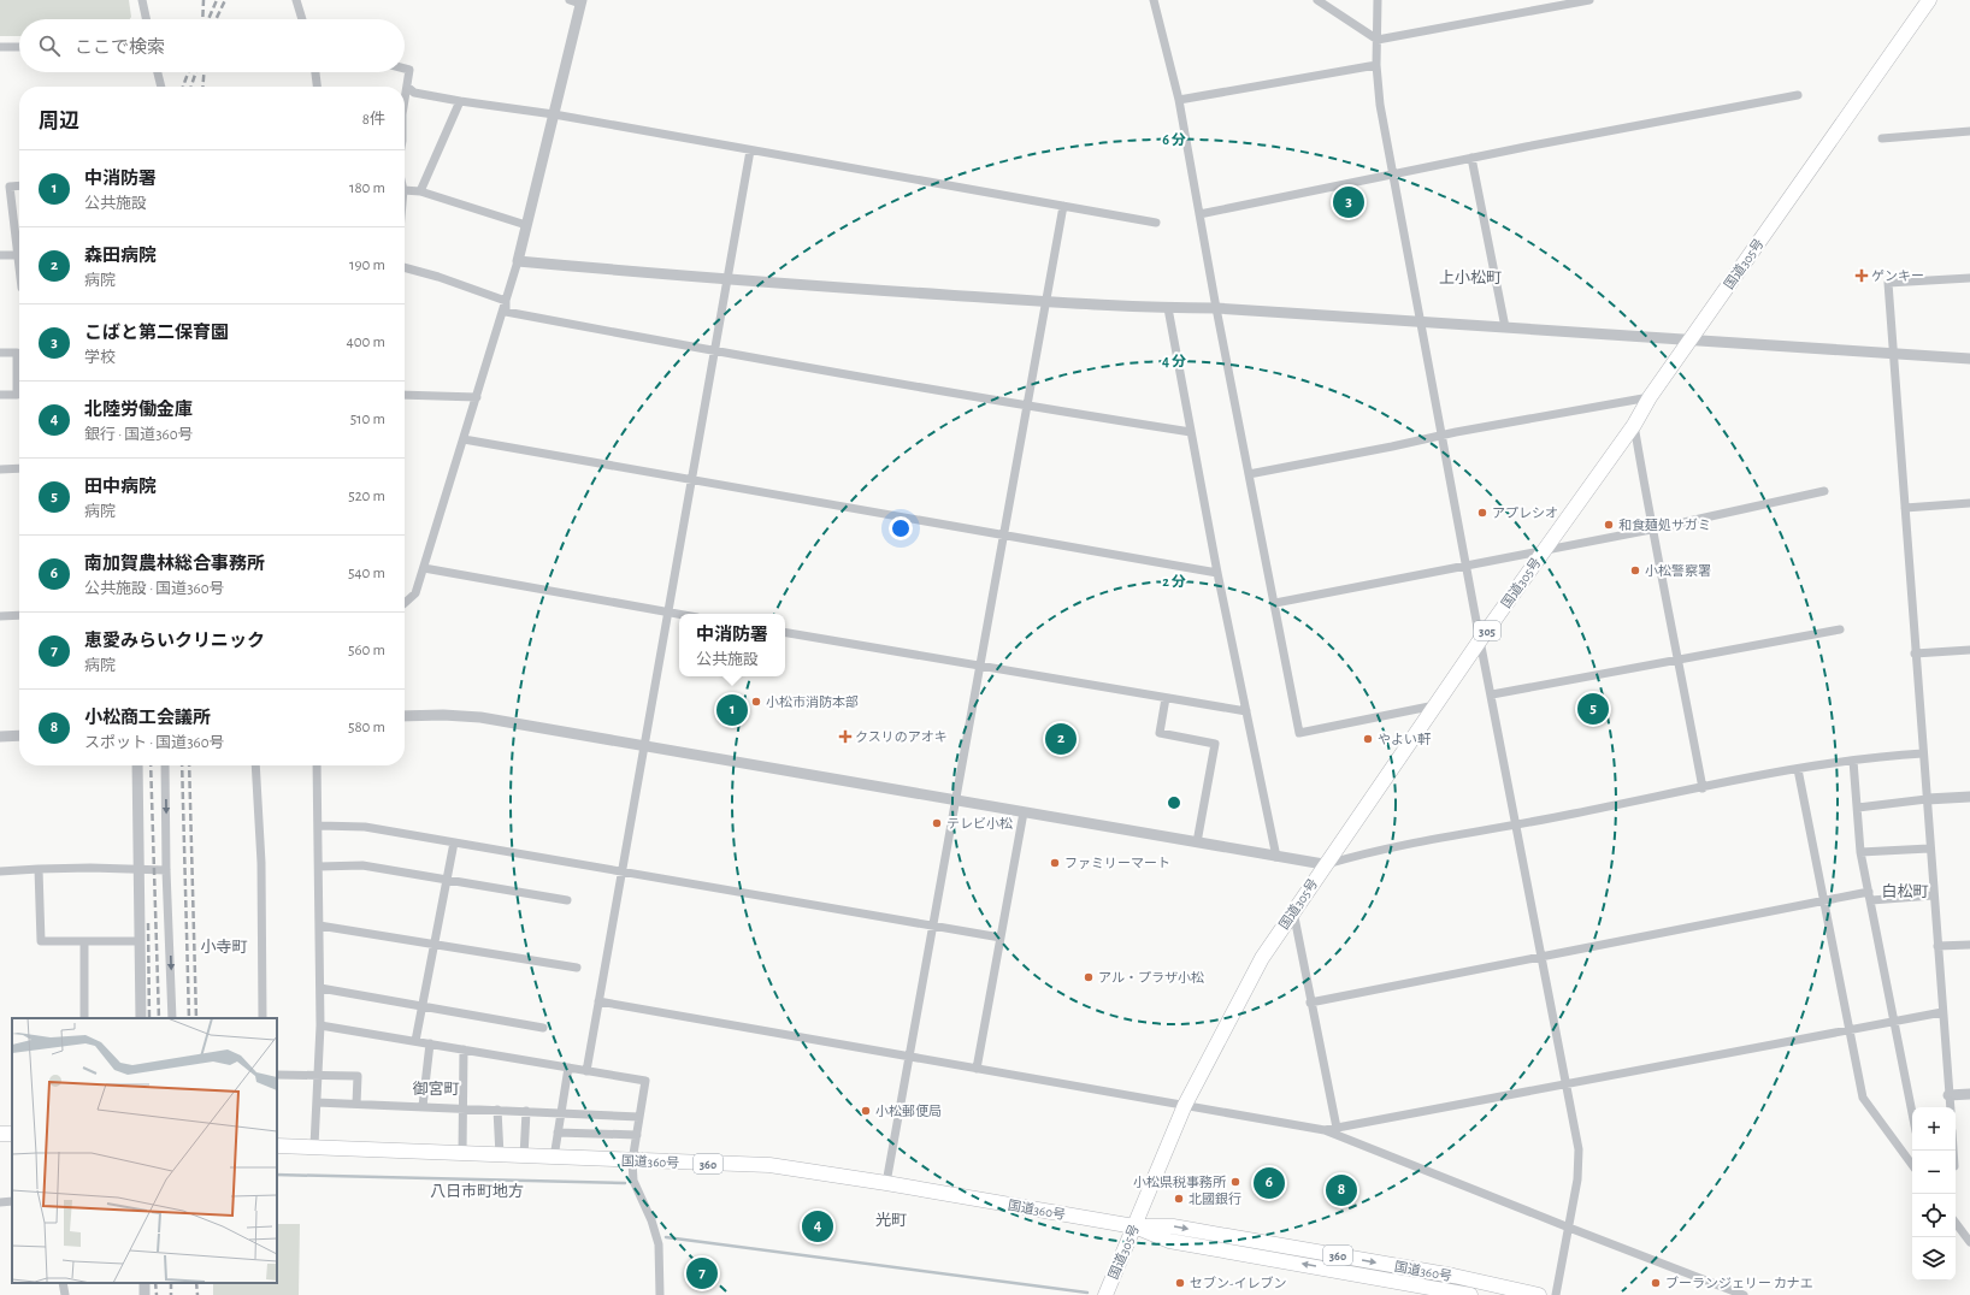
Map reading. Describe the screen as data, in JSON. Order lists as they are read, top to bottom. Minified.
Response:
{"streets":{"highway":["国道305号","305","国道360号","360"]},"crossings":[["国道305号","国道360号"]],"districts":["上小松町","白松町","小寺町","御宮町","八日市町地方","光町"],"places":{"health":["ゲンキー","クスリのアオキ"],"other":["アプレシオ","和食麺処サガミ","小松警察署","小松市消防本部","やよい軒","テレビ小松","ファミリーマート","アル・プラザ小松","小松郵便局","小松県税事務所","北國銀行","セブン-イレブン","ブーランジェリー カナエ"]},"page":{"search":"ここで検索","heading":["周辺","8件"],"list":[{"mark":"1","name":"中消防署","note":"公共施設","value":"180 m"},{"mark":"2","name":"森田病院","note":"病院","value":"190 m"},{"mark":"3","name":"こばと第二保育園","note":"学校","value":"400 m"},{"mark":"4","name":"北陸労働金庫","note":"銀行 · 国道360号","value":"510 m"},{"mark":"5","name":"田中病院","note":"病院","value":"520 m"},{"mark":"6","name":"南加賀農林総合事務所","note":"公共施設 · 国道360号","value":"540 m"},{"mark":"7","name":"恵愛みらいクリニック","note":"病院","value":"560 m"},{"mark":"8","name":"小松商工会議所","note":"スポット · 国道360号","value":"580 m"}],"pins":["3","5","1","2","6","8","4","7"],"popup":["中消防署","公共施設"],"map_buttons":["+","−"]},"rings":["6 分","4 分","2 分"]}
